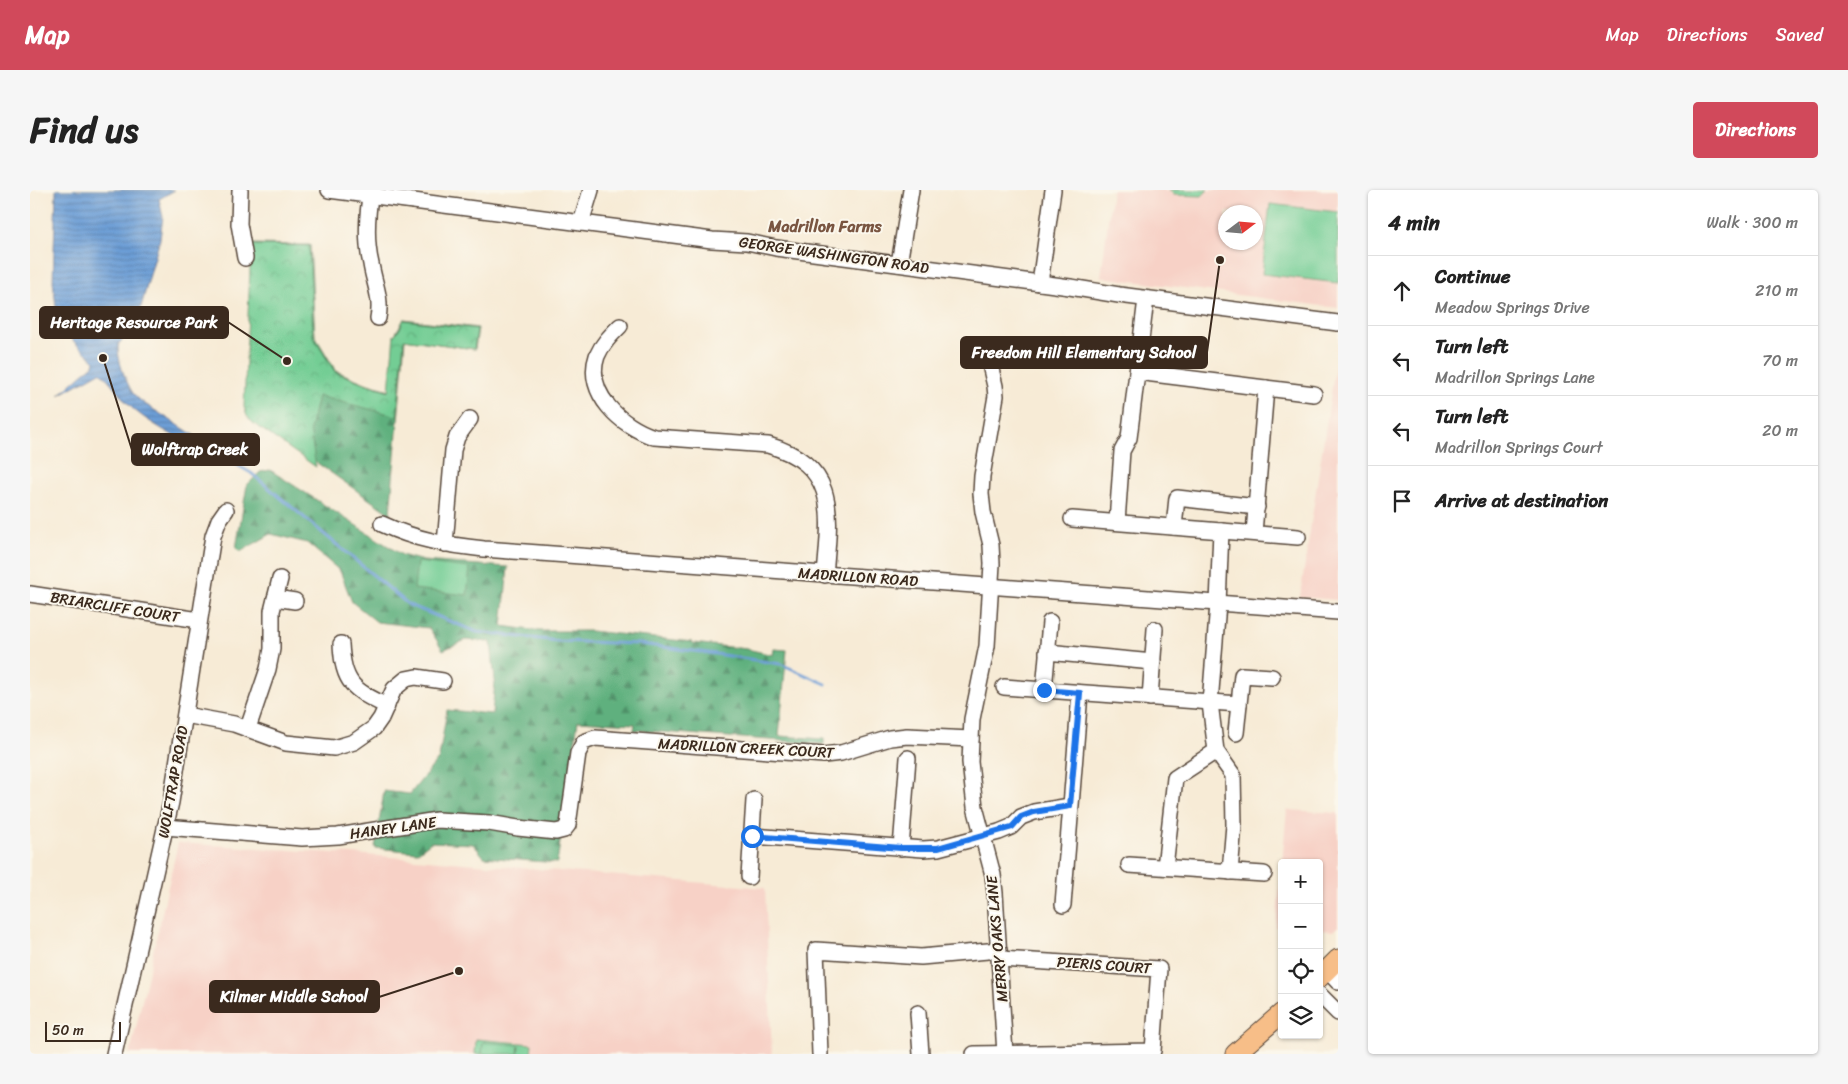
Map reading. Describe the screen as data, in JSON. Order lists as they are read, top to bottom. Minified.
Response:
{"streets":{"street":["GEORGE WASHINGTON ROAD","MADRILLON ROAD","BRIARCLIFF COURT","MADRILLON CREEK COURT","WOLFTRAP ROAD","HANEY LANE","MERRY OAKS LANE","PIERIS COURT"]},"crossings":[["MADRILLON ROAD","MERRY OAKS LANE"],["BRIARCLIFF COURT","WOLFTRAP ROAD"],["MADRILLON CREEK COURT","HANEY LANE"],["MADRILLON CREEK COURT","MERRY OAKS LANE"],["WOLFTRAP ROAD","HANEY LANE"],["MERRY OAKS LANE","PIERIS COURT"]],"districts":["Madrillon Farms"],"places":["Freedom Hill Elementary School","Wolftrap Creek","Heritage Resource Park","Kilmer Middle School"],"scale_bar":"50 m","north":"right","page":{"header":"Map","nav":["Map","Directions","Saved"],"title":"Find us","buttons":"Directions","heading":["4 min","Walk · 300 m"],"list":[["Continue","Meadow Springs Drive","210 m"],["Turn left","Madrillon Springs Lane","70 m"],["Turn left","Madrillon Springs Court","20 m"],"Arrive at destination"],"map_buttons":["+","−"],"scale":"50 m"}}
